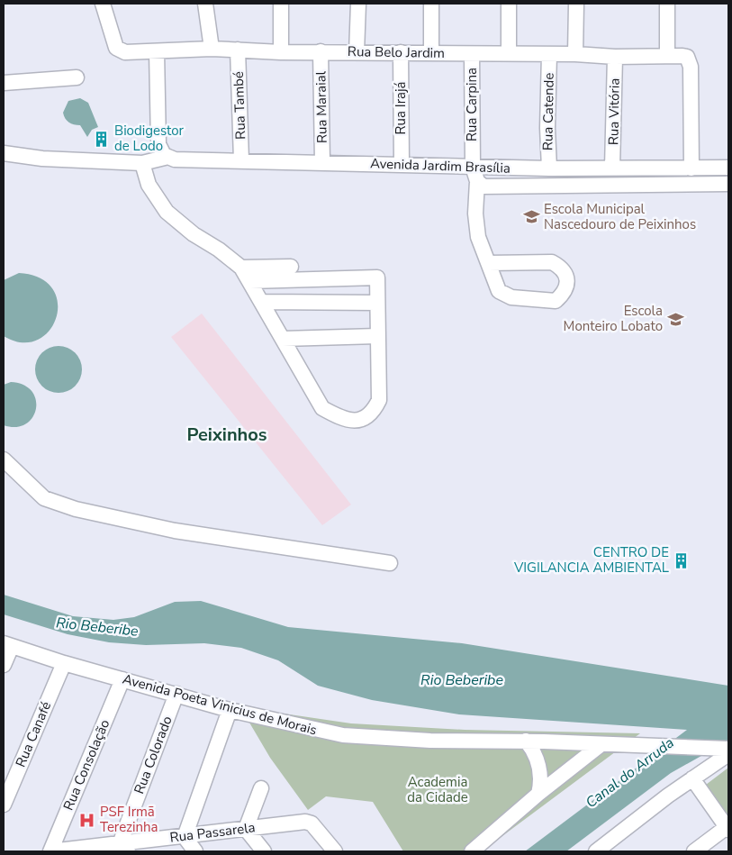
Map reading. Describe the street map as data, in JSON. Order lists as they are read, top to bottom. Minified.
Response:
{"streets":{"street":["Rua Belo Jardim","Rua Carpina","Rua També","Rua Maraial","Rua Irajá","Rua Catende","Rua Vitória","Avenida Jardim Brasília","Avenida Poeta Vinicius de Morais","Rua Canafé","Rua Colorado","Rua Consolação","Rua Passarela"]},"crossings":[["Rua Belo Jardim","Rua Carpina"],["Rua Belo Jardim","Rua També"],["Rua Belo Jardim","Rua Maraial"],["Rua Belo Jardim","Rua Irajá"],["Rua Belo Jardim","Rua Catende"],["Rua Belo Jardim","Rua Vitória"],["Rua Belo Jardim","Avenida Jardim Brasília"],["Rua Carpina","Avenida Jardim Brasília"],["Rua També","Avenida Jardim Brasília"],["Rua Maraial","Avenida Jardim Brasília"],["Rua Irajá","Avenida Jardim Brasília"],["Rua Catende","Avenida Jardim Brasília"],["Rua Vitória","Avenida Jardim Brasília"],["Avenida Poeta Vinicius de Morais","Rua Canafé"],["Avenida Poeta Vinicius de Morais","Rua Colorado"],["Avenida Poeta Vinicius de Morais","Rua Consolação"],["Rua Colorado","Rua Passarela"],["Rua Consolação","Rua Passarela"]],"districts":["Peixinhos"],"water":["Rio Beberibe","Canal do Arruda"],"parks":["Academia da Cidade"],"places":{"building":["Biodigestor de Lodo","CENTRO DE VIGILANCIA AMBIENTAL"],"school or university":["Escola Municipal Nascedouro de Peixinhos","Escola Monteiro Lobato"],"hospital":["PSF Irmã Terezinha"]}}
